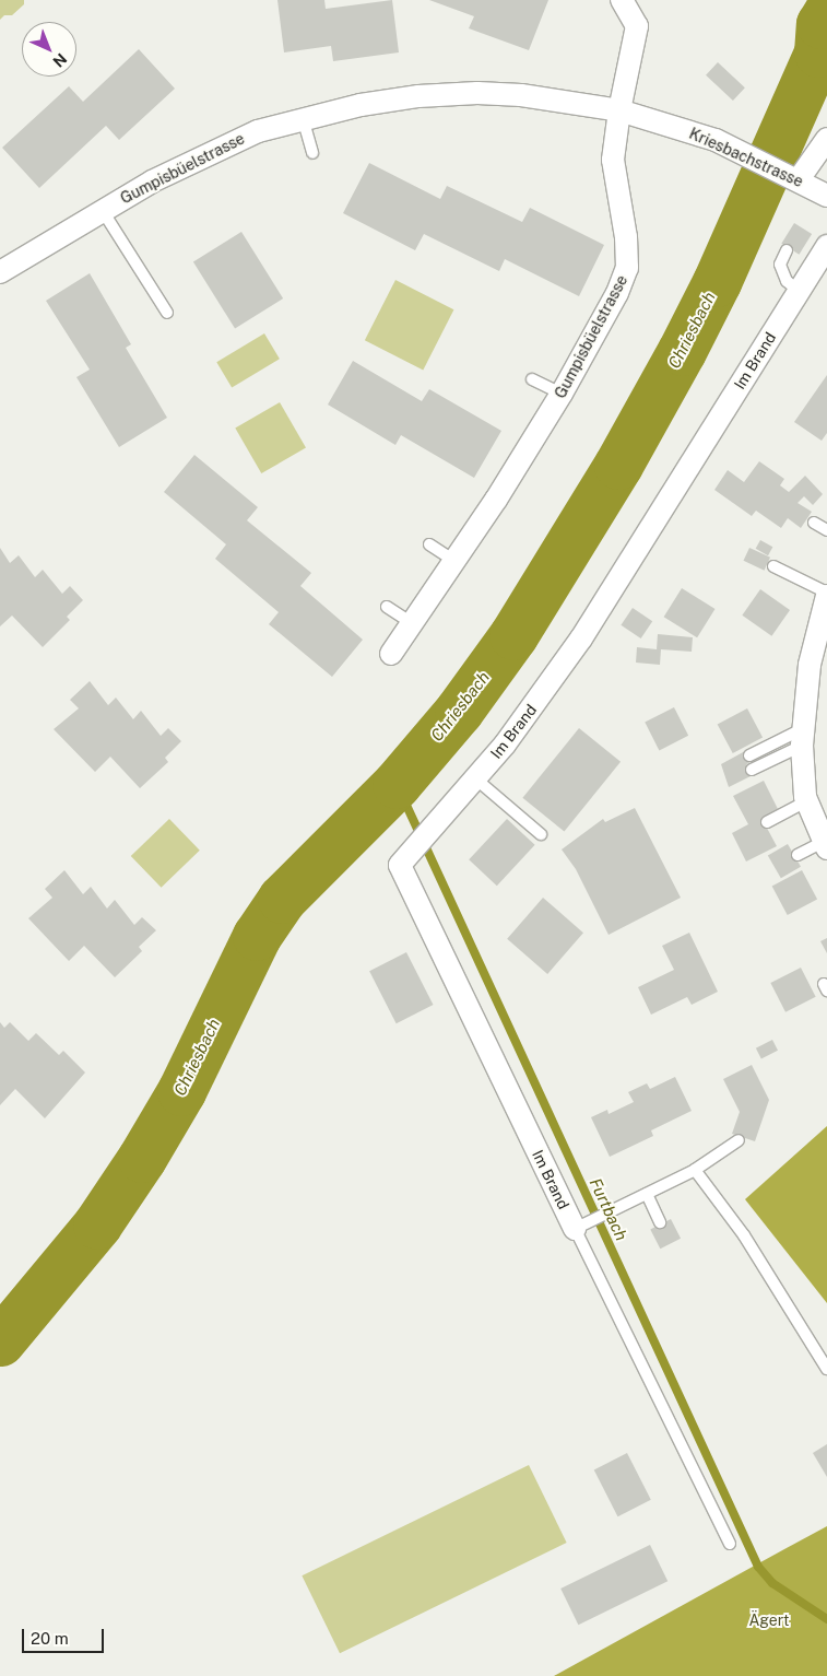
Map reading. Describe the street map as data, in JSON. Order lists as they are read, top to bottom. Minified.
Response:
{"streets":{"street":["Kriesbachstrasse","Gumpisbüelstrasse","Im Brand"]},"crossings":[["Kriesbachstrasse","Gumpisbüelstrasse"]],"water":["Chriesbach","Furtbach"],"parks":["Ägert"],"scale_bar":"20 m","north":"bottom right"}
